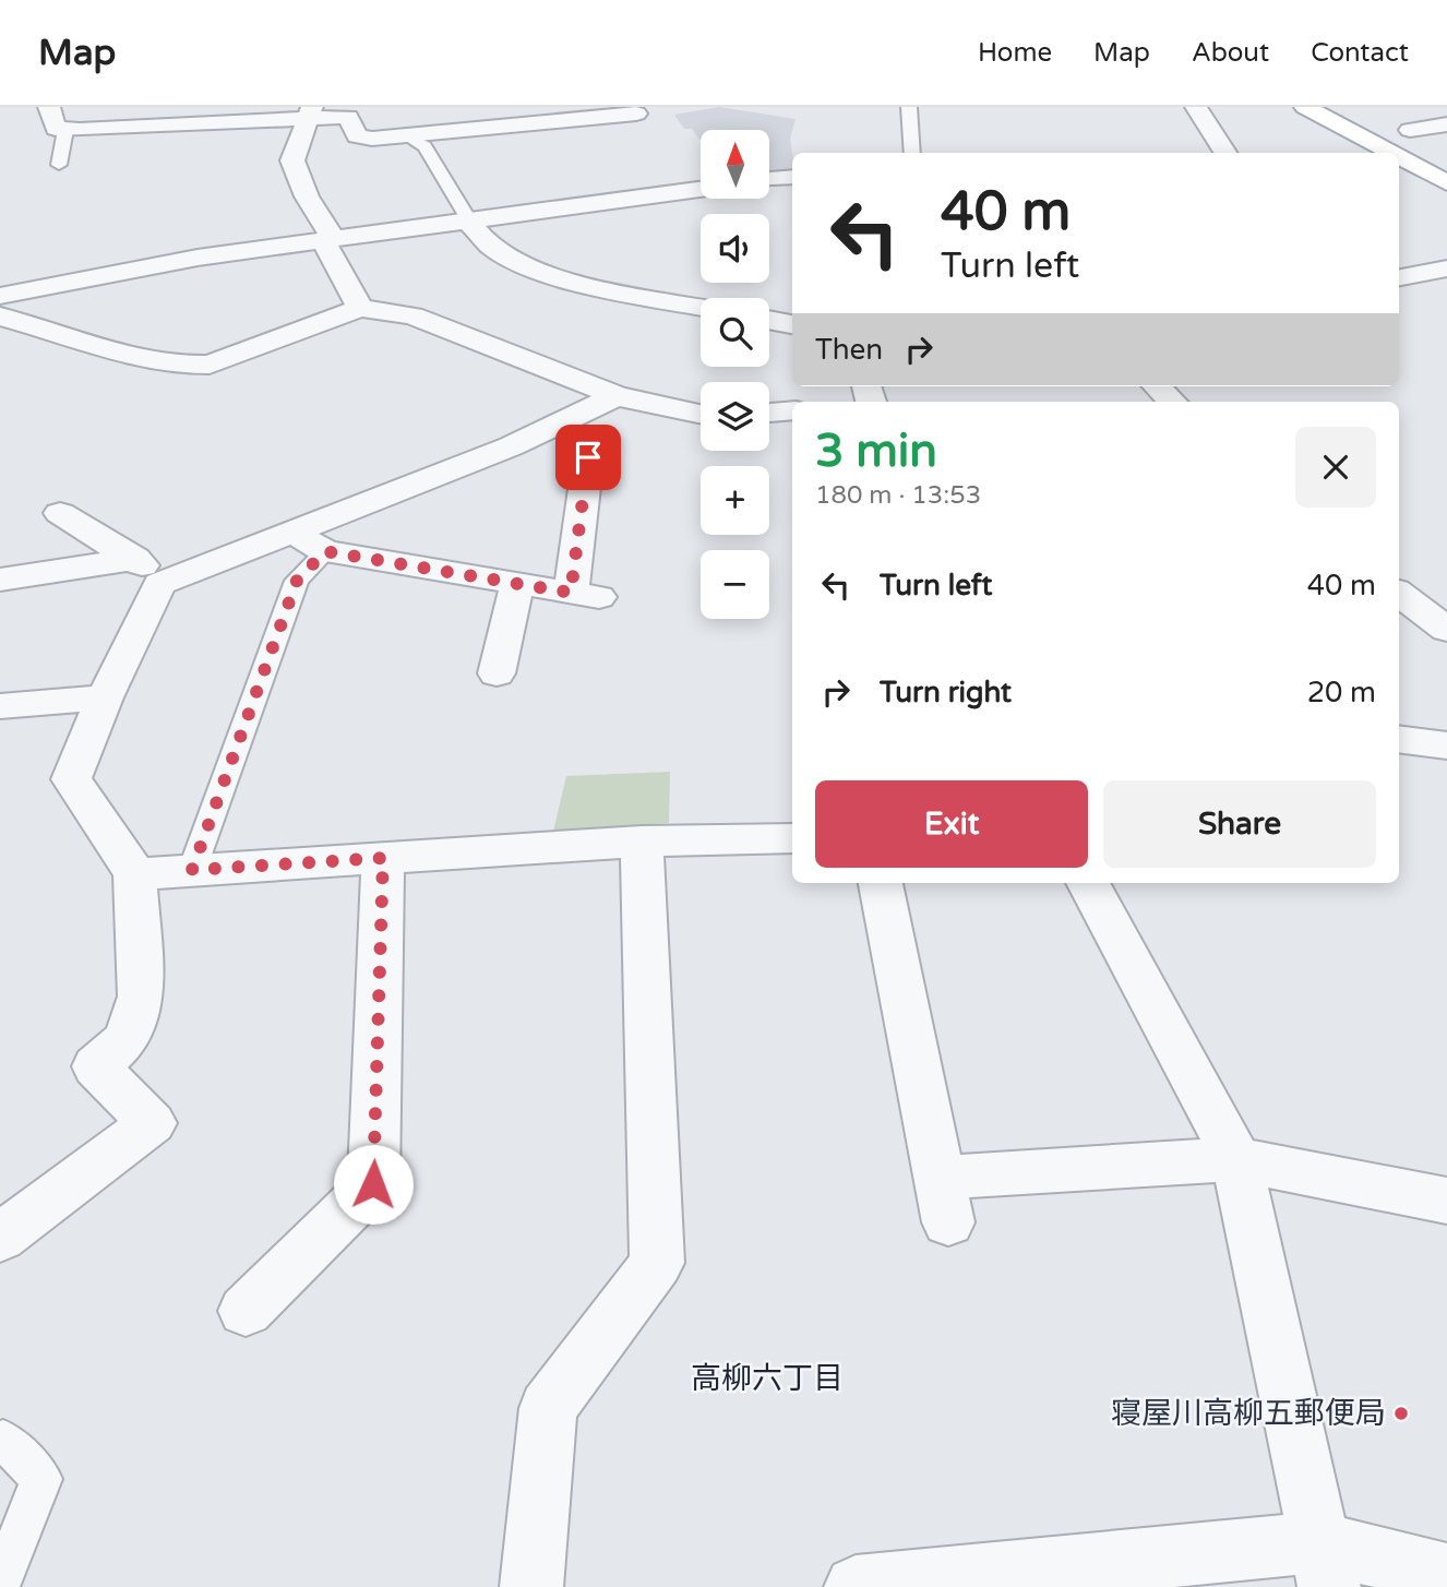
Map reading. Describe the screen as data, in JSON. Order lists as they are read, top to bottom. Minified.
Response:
{"districts":["高柳六丁目"],"places":["寝屋川高柳五郵便局"],"north":"top","page":{"header":"Map","nav":["Home","Map","About","Contact"],"map_buttons":["+","−"],"turn":["40 m","Turn left"],"then":"Then","heading":["3 min","180 m · 13:53"],"list":[{"name":"Turn left","value":"40 m"},{"name":"Turn right","value":"20 m"}],"buttons":["Exit","Share"]}}
